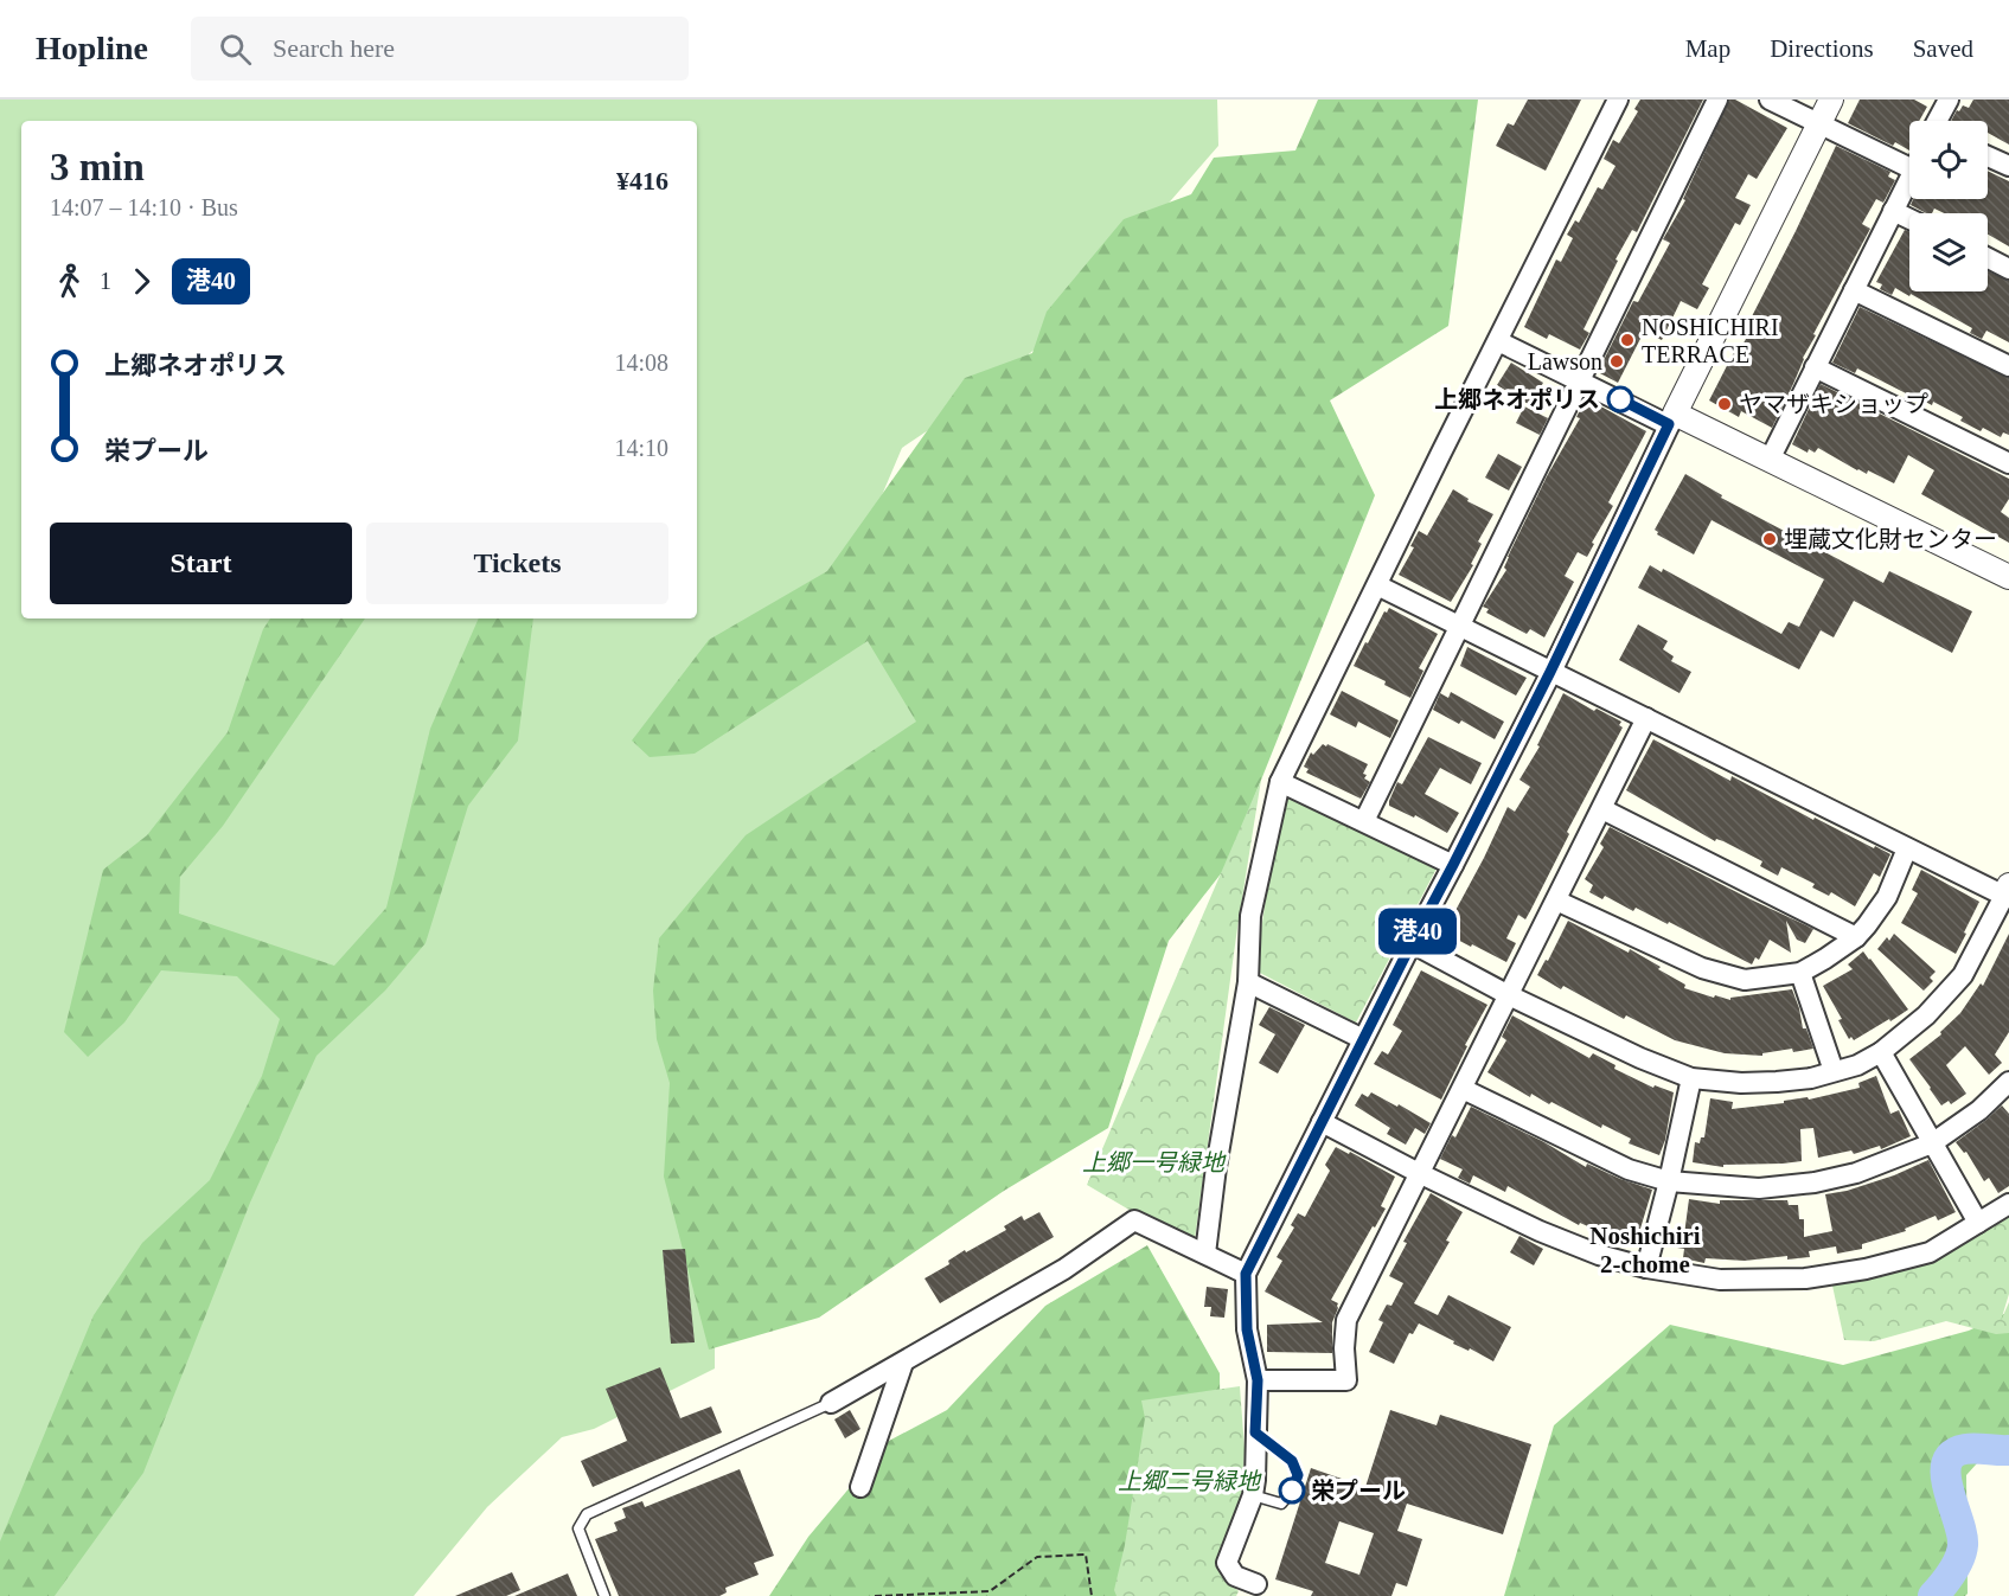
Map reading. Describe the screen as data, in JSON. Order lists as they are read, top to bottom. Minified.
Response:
{"districts":["Noshichiri 2-chome"],"parks":["上郷一号緑地","上郷二号緑地"],"places":["NOSHICHIRI TERRACE","Lawson","上郷ネオポリス","ヤマザキショップ","埋蔵文化財センター","栄プール"],"lines":["bus line 港40"],"page":{"header":"Hopline","search":"Search here","nav":["Map","Directions","Saved"],"on_map":"港40","heading":["3 min","14:07 – 14:10 · Bus","¥416"],"legs":["1","港40"],"list":[{"name":"上郷ネオポリス","value":"14:08"},{"name":"栄プール","value":"14:10"}],"buttons":["Start","Tickets"]}}
